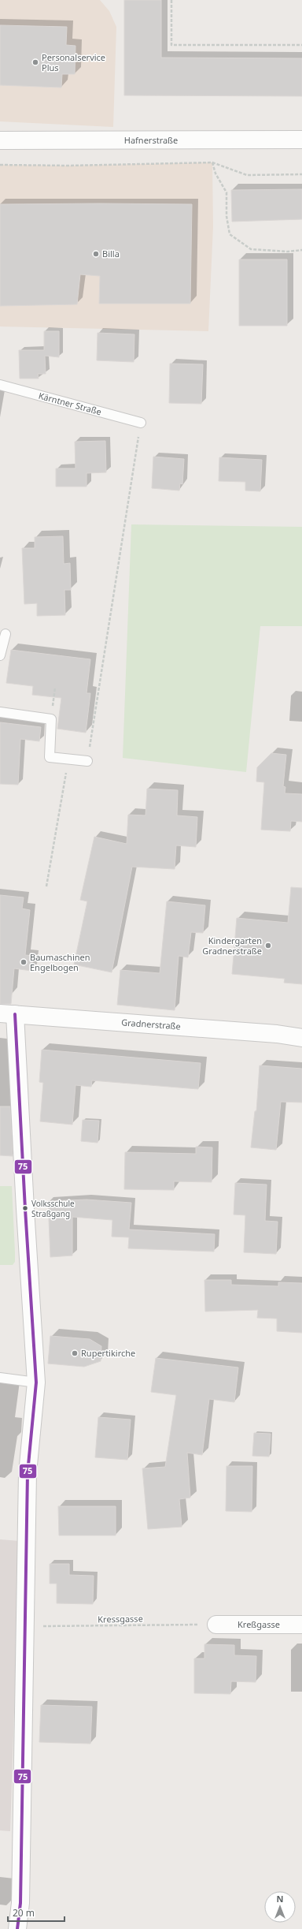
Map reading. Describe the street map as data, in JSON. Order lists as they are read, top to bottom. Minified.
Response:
{"streets":{"street":["Hafnerstraße","Gradnerstraße","Kreßgasse"],"lane":["Kärntner Straße"],"path":["Kressgasse"]},"crossings":[["Kressgasse","Kreßgasse"]],"places":["Personalservice Plus","Billa","Kindergarten Gradnerstraße","Baumaschinen Engelbogen","Volksschule Straßgang","Rupertikirche"],"lines":["transit line 75"],"scale_bar":"20 m","north":"top"}
